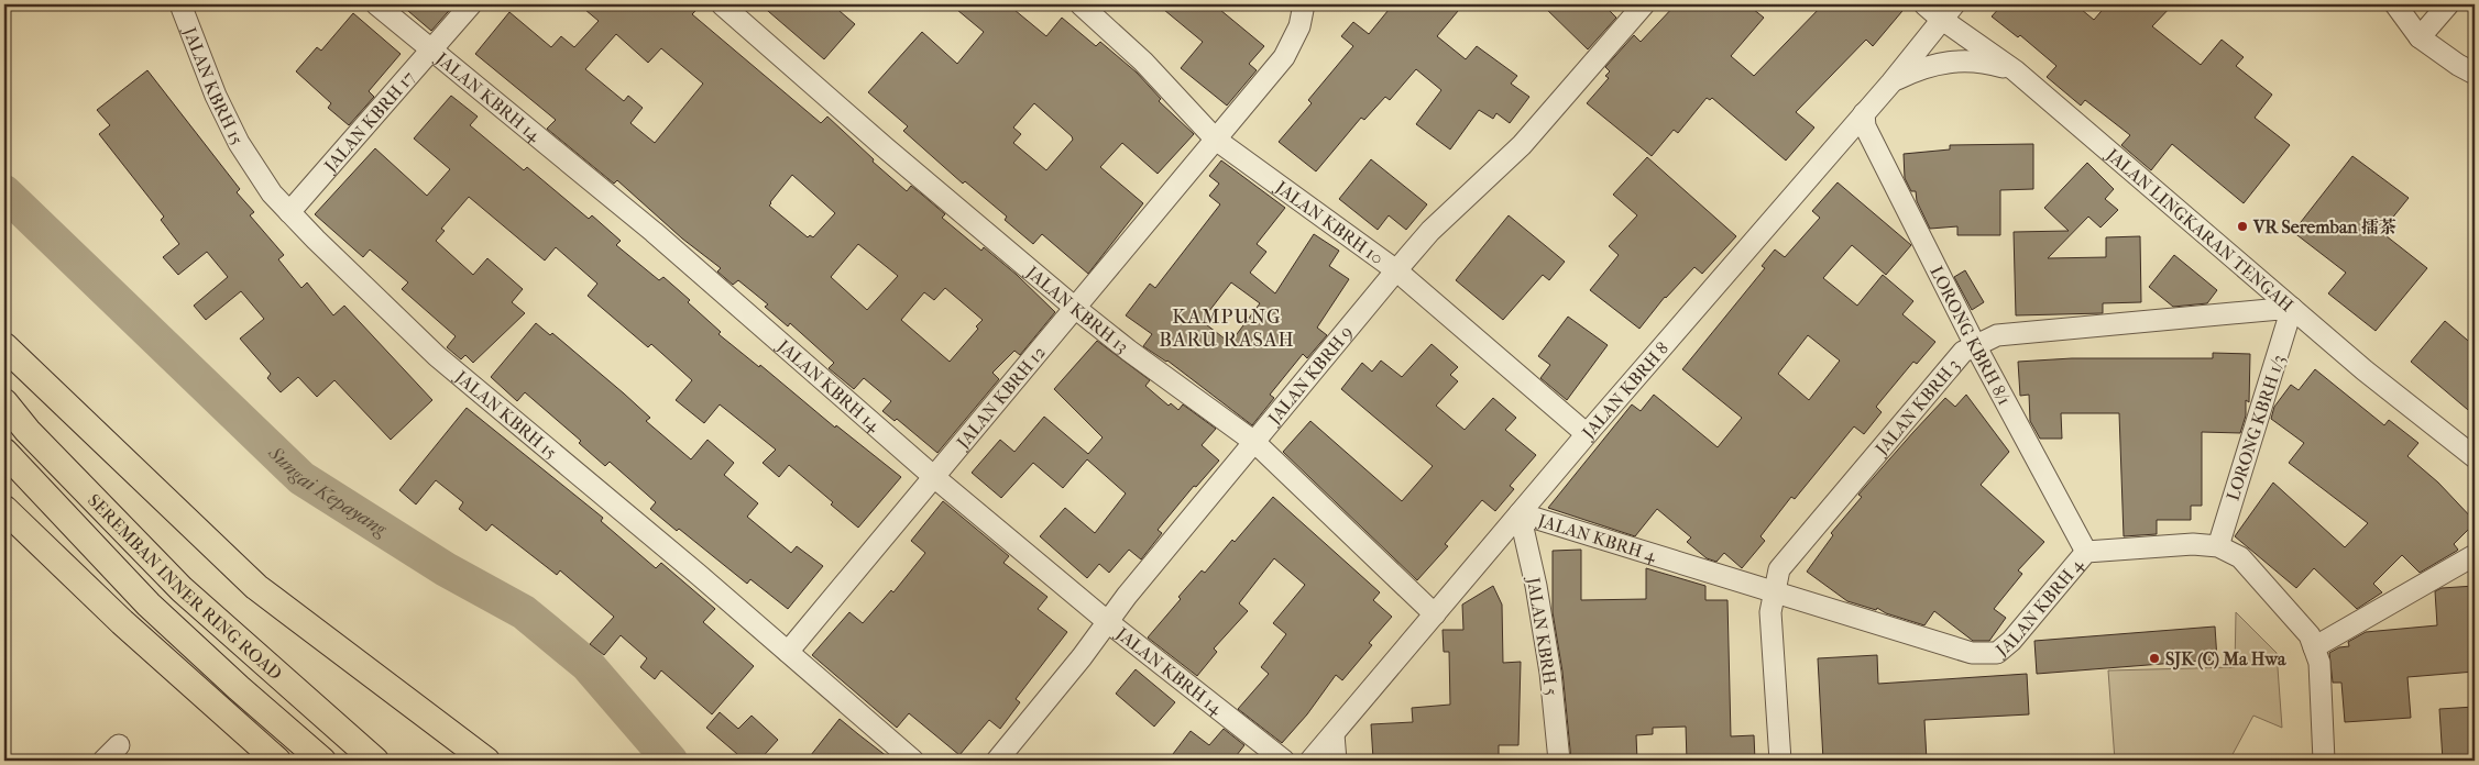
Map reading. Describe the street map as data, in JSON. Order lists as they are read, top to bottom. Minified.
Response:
{"streets":{"main road":["SEREMBAN INNER RING ROAD"],"street":["JALAN KBRH 15","JALAN KBRH 14","JALAN KBRH 17","JALAN KBRH 10","JALAN LINGKARAN TENGAH","JALAN KBRH 13","LORONG KBRH 8/1","JALAN KBRH 9","JALAN KBRH 8","JALAN KBRH 12","JALAN KBRH 3","LORONG KBRH 1/3","JALAN KBRH 4","JALAN KBRH 5"]},"crossings":[["JALAN KBRH 15","JALAN KBRH 17"],["JALAN KBRH 15","JALAN KBRH 12"],["JALAN KBRH 14","JALAN KBRH 17"],["JALAN KBRH 14","JALAN KBRH 9"],["JALAN KBRH 14","JALAN KBRH 12"],["JALAN KBRH 10","JALAN KBRH 9"],["JALAN KBRH 10","JALAN KBRH 8"],["JALAN KBRH 10","JALAN KBRH 12"],["JALAN LINGKARAN TENGAH","JALAN KBRH 8"],["JALAN LINGKARAN TENGAH","JALAN KBRH 3"],["JALAN LINGKARAN TENGAH","LORONG KBRH 1/3"],["JALAN KBRH 13","JALAN KBRH 9"],["JALAN KBRH 13","JALAN KBRH 8"],["JALAN KBRH 13","JALAN KBRH 12"],["LORONG KBRH 8/1","JALAN KBRH 8"],["LORONG KBRH 8/1","JALAN KBRH 3"],["LORONG KBRH 8/1","JALAN KBRH 4"],["JALAN KBRH 8","JALAN KBRH 4"],["JALAN KBRH 8","JALAN KBRH 5"],["JALAN KBRH 3","LORONG KBRH 1/3"],["JALAN KBRH 3","JALAN KBRH 4"],["LORONG KBRH 1/3","JALAN KBRH 4"],["JALAN KBRH 4","JALAN KBRH 5"]],"districts":["KAMPUNG BARU RASAH"],"water":["Sungai Kepayang"],"places":["VR Seremban 擂茶","SJK (C) Ma Hwa"]}
